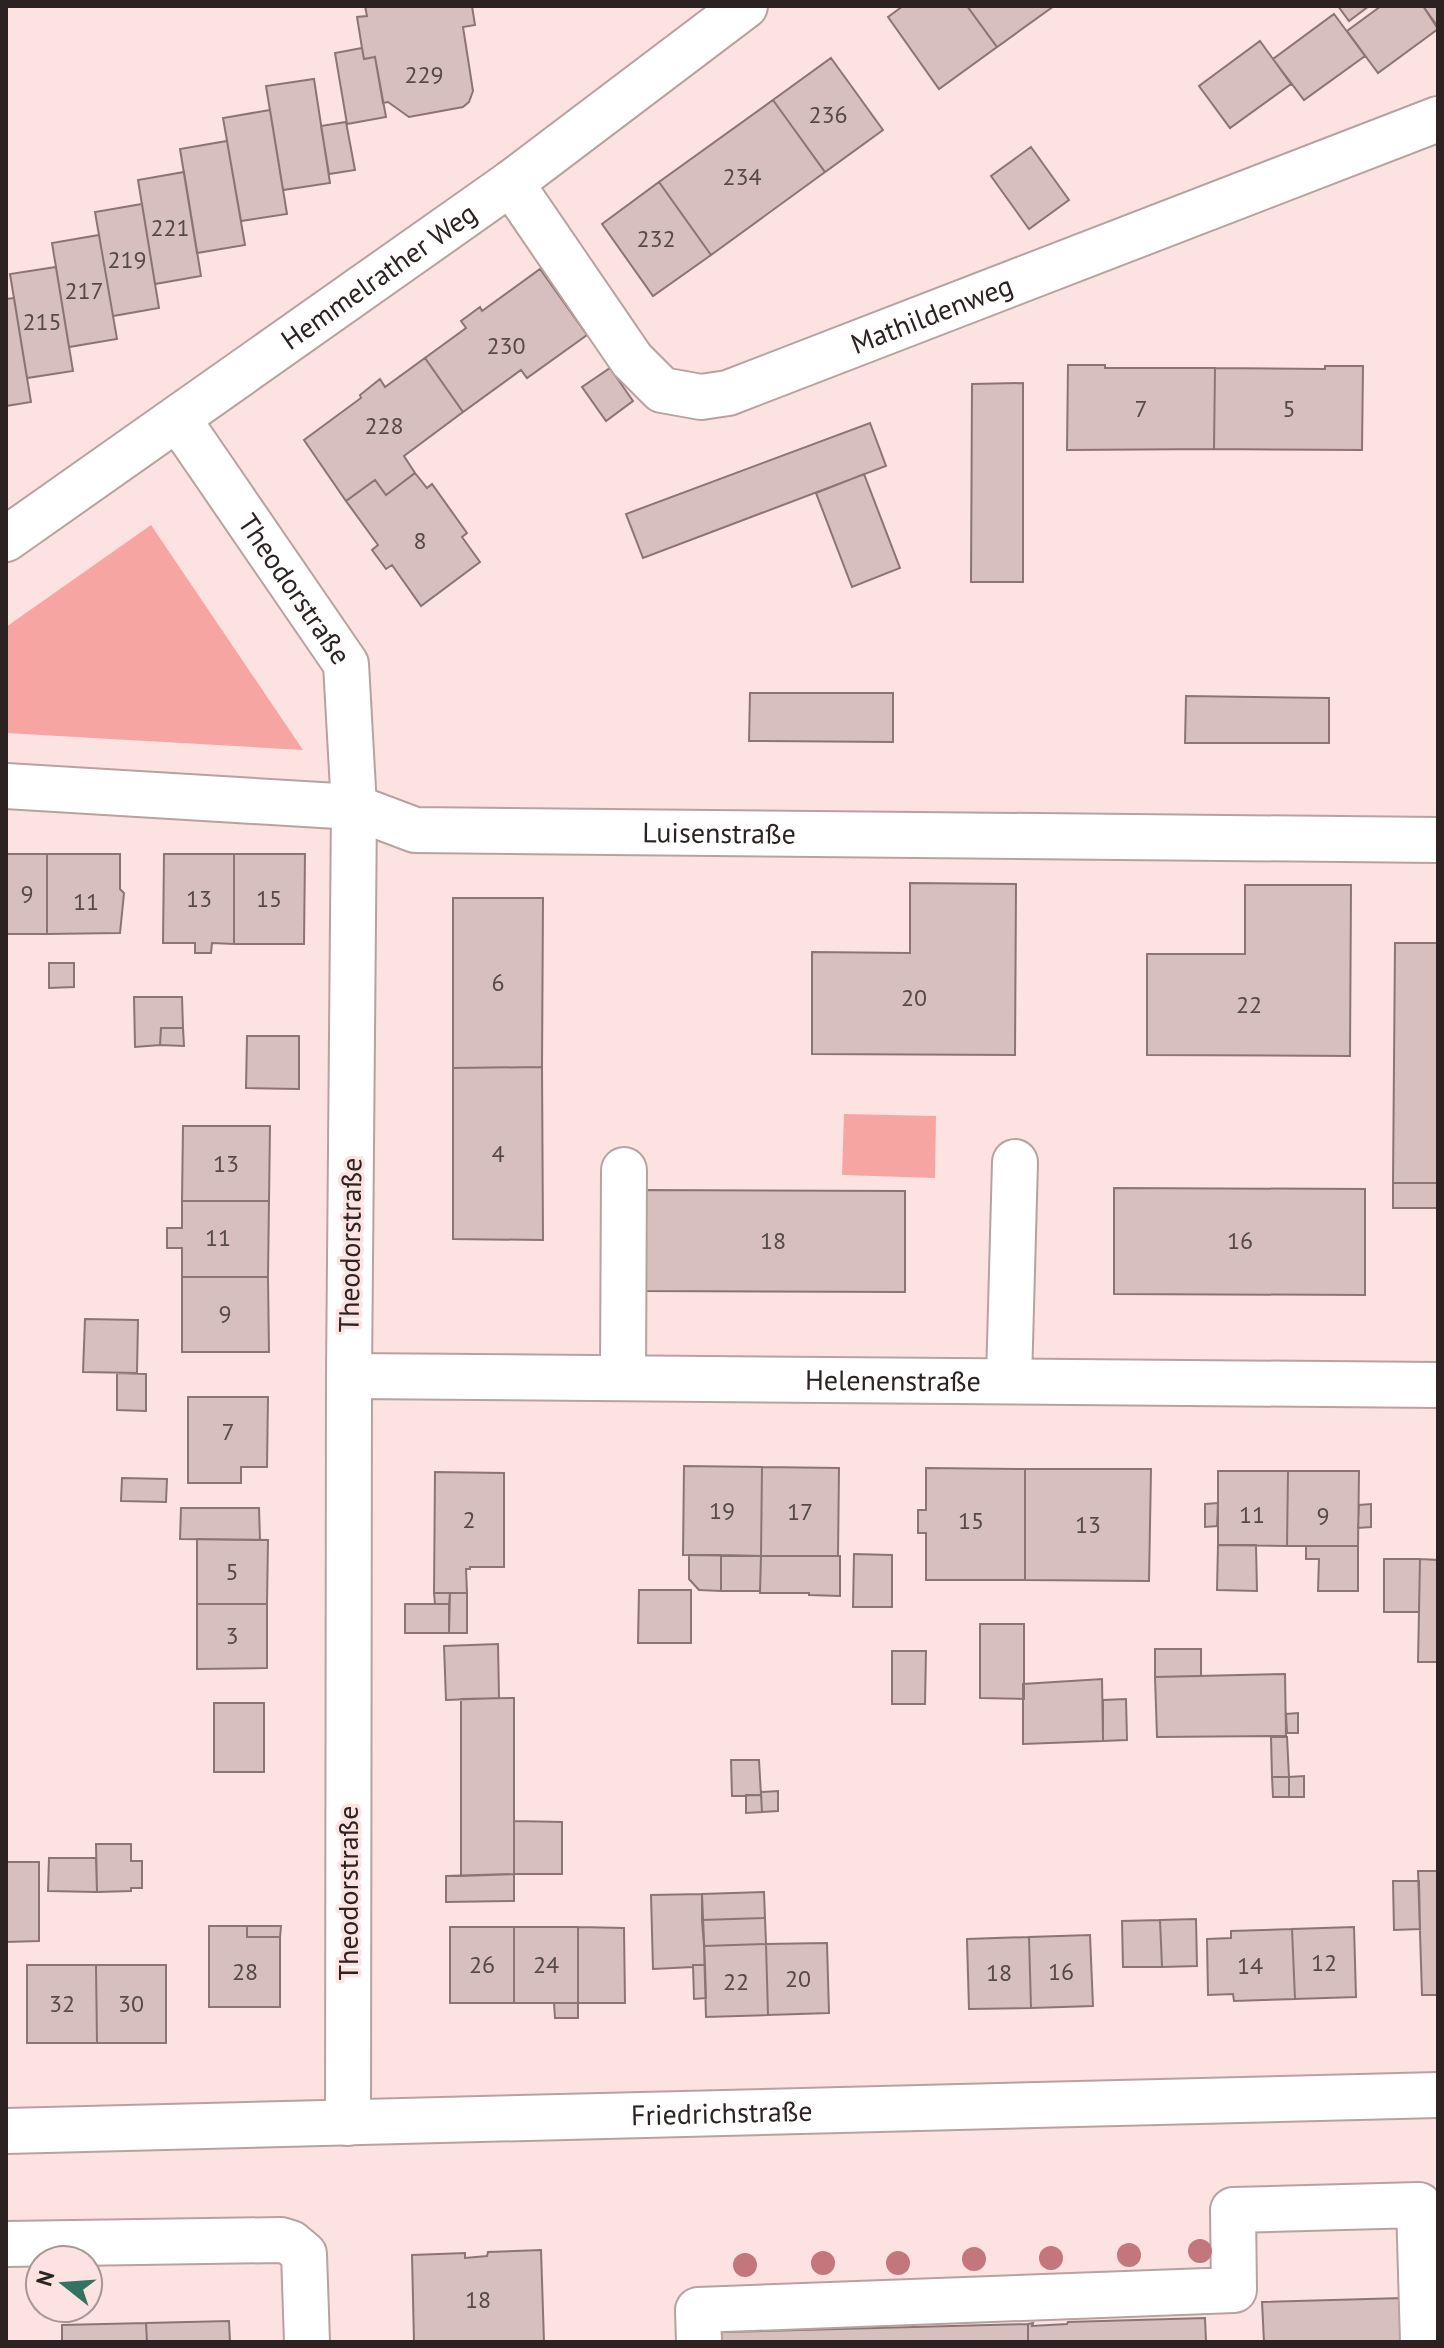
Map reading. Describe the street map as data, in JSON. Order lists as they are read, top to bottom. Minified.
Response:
{"streets":{"street":["Hemmelrather Weg","Mathildenweg","Theodorstraße","Luisenstraße","Helenenstraße","Friedrichstraße"]},"crossings":[["Hemmelrather Weg","Mathildenweg"],["Hemmelrather Weg","Theodorstraße"],["Theodorstraße","Luisenstraße"],["Theodorstraße","Helenenstraße"],["Theodorstraße","Friedrichstraße"]],"house_numbers":["229","236","234","221","232","219","217","215","230","7","5","228","8","9","13","15","11","6","20","22","4","13","11","18","16","9","7","19","17","11","9","2","15","13","5","3","12","26","24","14","28","16","18","20","22","32","30","18"],"north":"left"}
